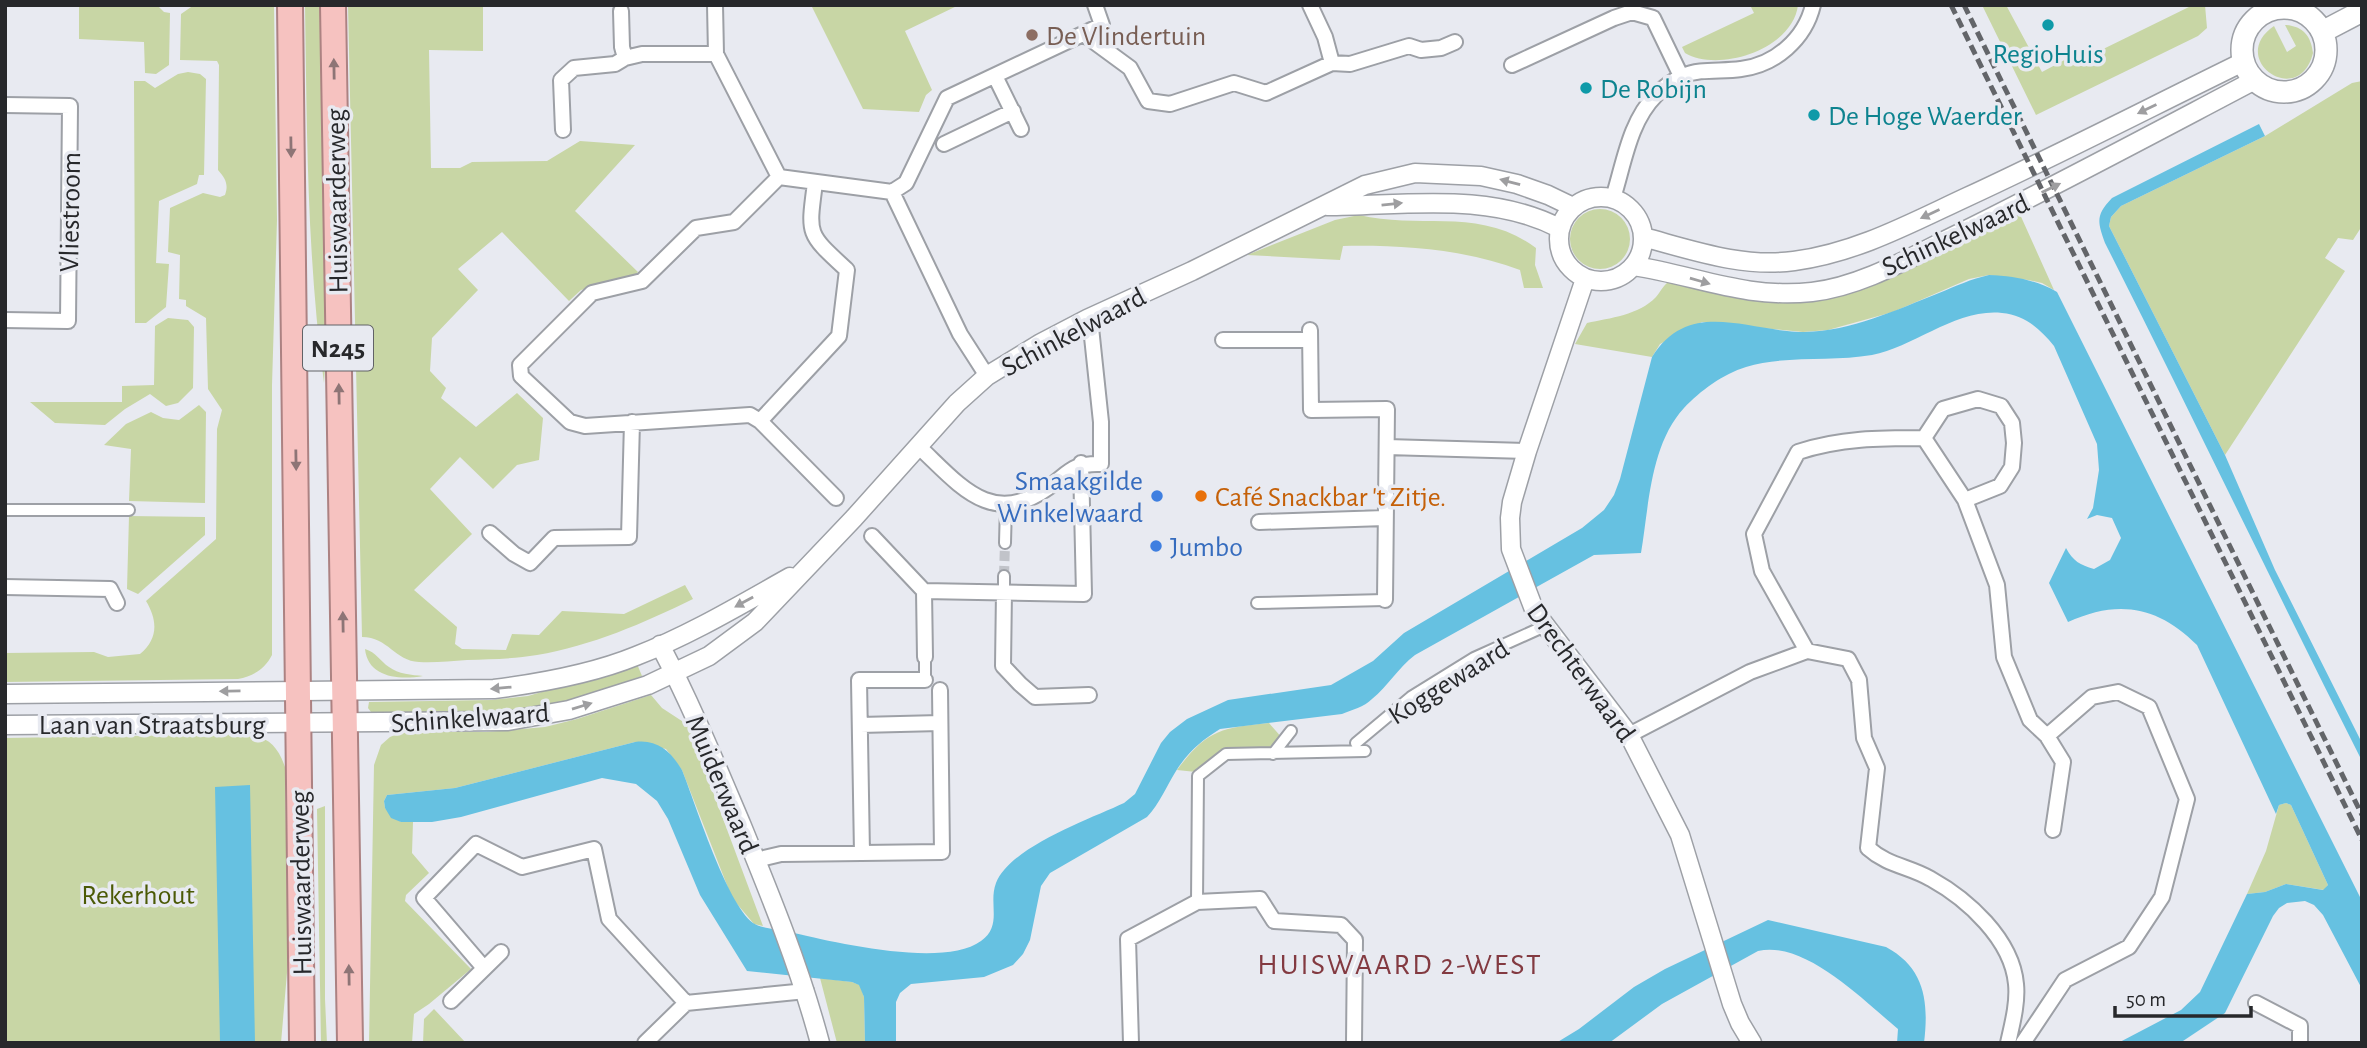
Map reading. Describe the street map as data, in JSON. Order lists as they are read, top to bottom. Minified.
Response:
{"streets":{"highway":["Huiswaarderweg","N245"],"street":["Vliestroom","Schinkelwaard","Drechterwaard","Koggewaard","Laan van Straatsburg","Muiderwaard"]},"crossings":[["Huiswaarderweg","Schinkelwaard"],["Huiswaarderweg","Laan van Straatsburg"],["Schinkelwaard","Drechterwaard"],["Schinkelwaard","Muiderwaard"],["Drechterwaard","Koggewaard"]],"districts":["HUISWAARD 2-WEST"],"parks":["Rekerhout"],"places":["RegioHuis","De Vlindertuin","De Robijn","De Hoge Waerder","Smaakgilde Winkelwaard","Café Snackbar 't Zitje.","Jumbo"],"scale_bar":"50 m"}
